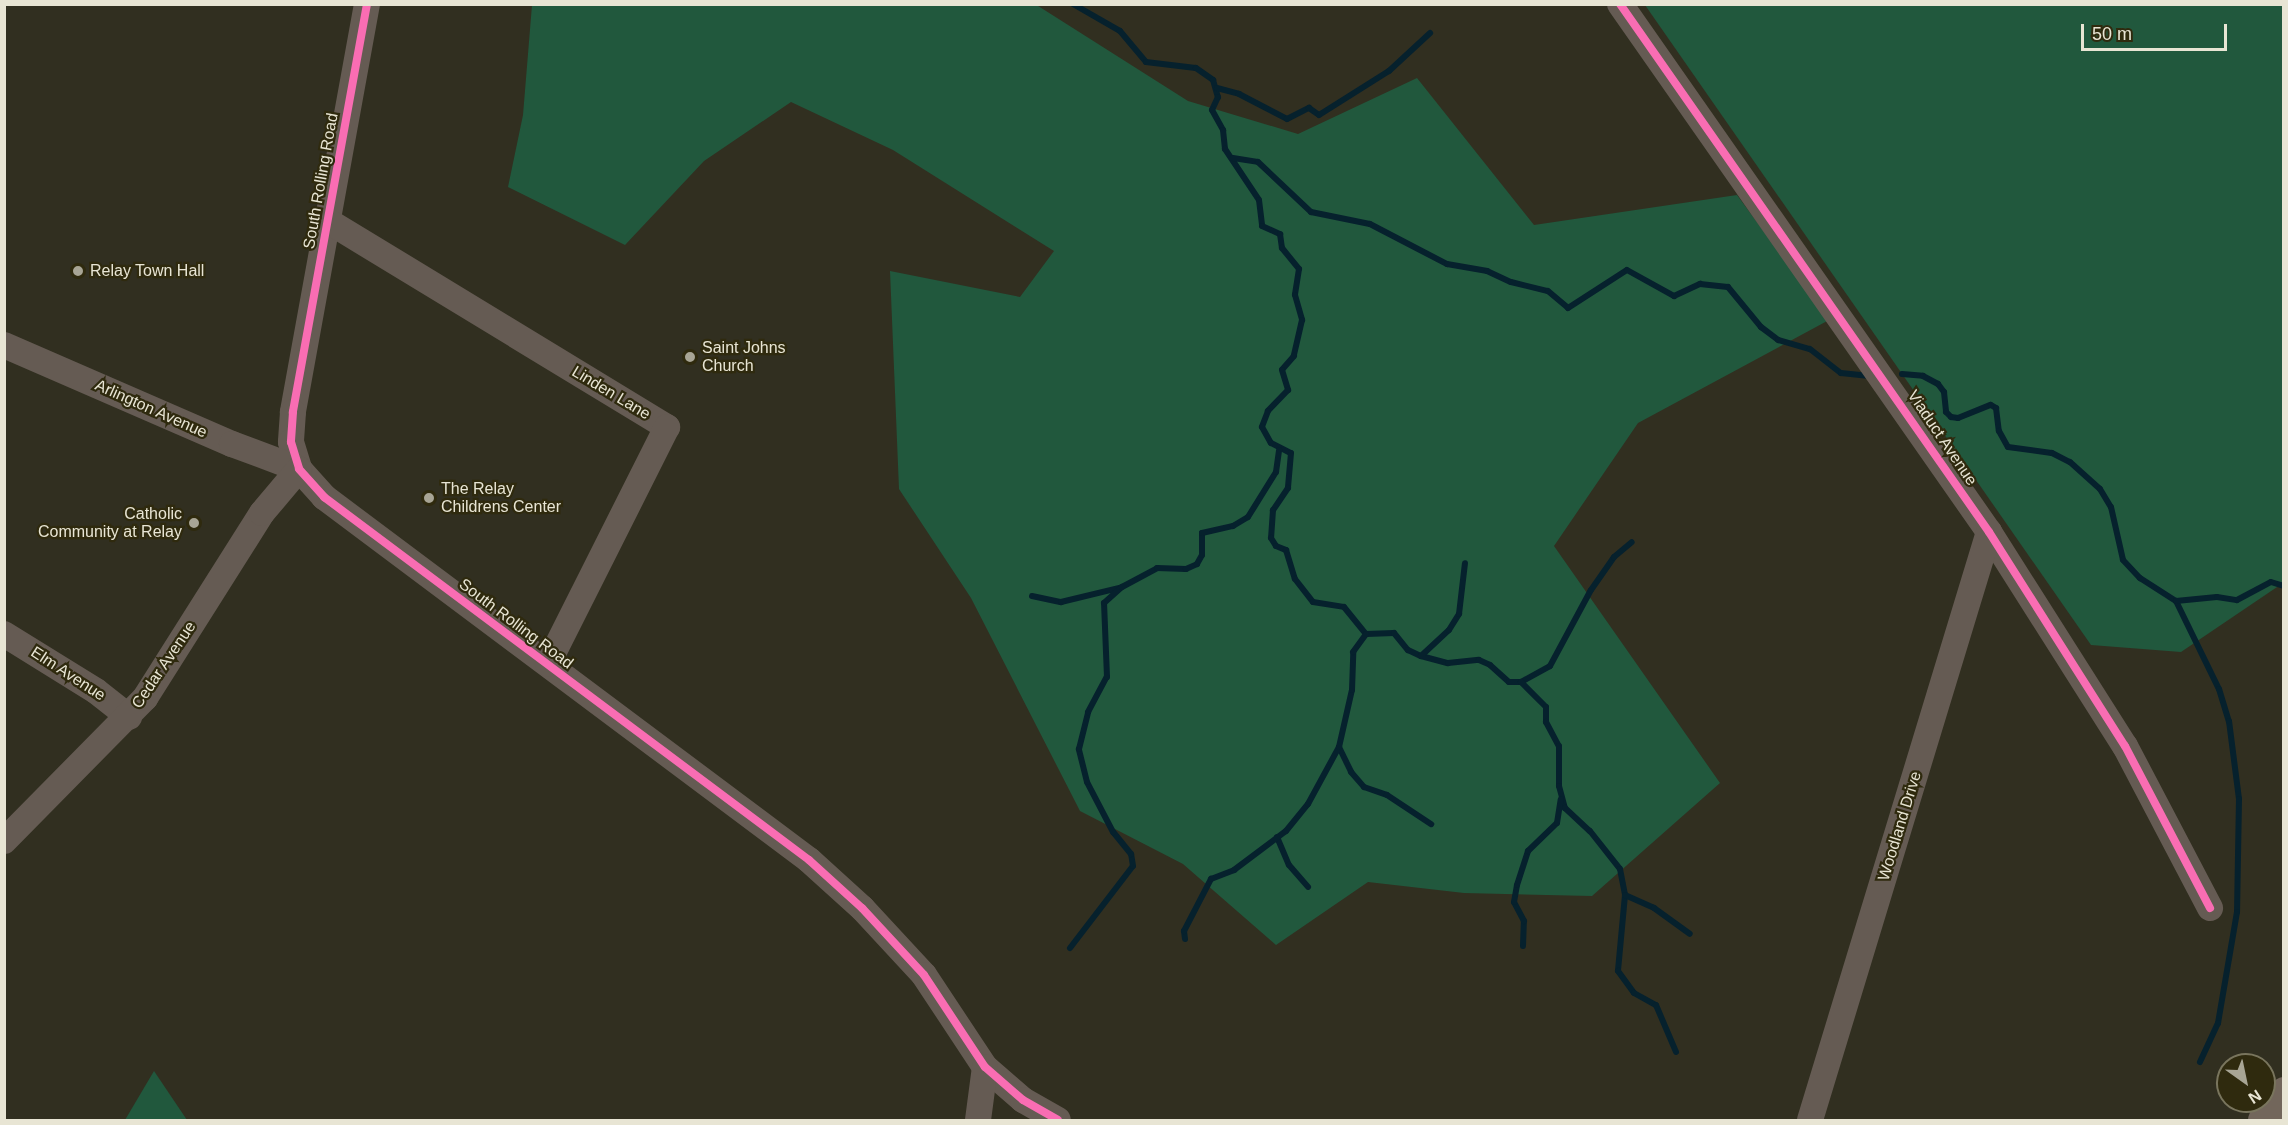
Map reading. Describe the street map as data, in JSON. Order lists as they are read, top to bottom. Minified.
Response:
{"streets":{"street":["South Rolling Road","Linden Lane","Arlington Avenue","Viaduct Avenue","Cedar Avenue","Elm Avenue","Woodland Drive"]},"crossings":[["South Rolling Road","Linden Lane"],["South Rolling Road","Arlington Avenue"],["South Rolling Road","Cedar Avenue"],["Arlington Avenue","Cedar Avenue"],["Viaduct Avenue","Woodland Drive"],["Cedar Avenue","Elm Avenue"]],"places":["Relay Town Hall","Saint Johns Church","The Relay Childrens Center","Catholic Community at Relay"],"scale_bar":"50 m","north":"bottom right"}
